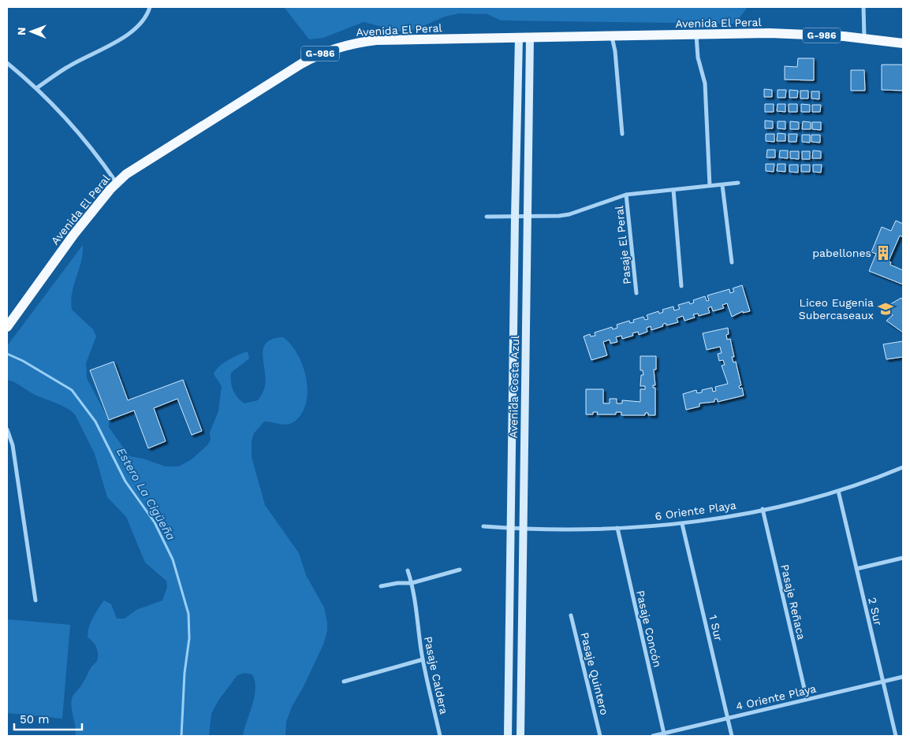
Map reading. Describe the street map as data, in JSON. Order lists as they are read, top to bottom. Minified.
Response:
{"streets":{"main road":["Avenida El Peral","G-986"],"street":["Pasaje El Peral","Avenida Costa Azul","6 Oriente Playa","Pasaje Reñaca","2 Sur","1 Sur","Pasaje Concón","Pasaje Quintero","Pasaje Caldera","4 Oriente Playa"]},"crossings":[["Avenida El Peral","Avenida Costa Azul"],["Avenida Costa Azul","6 Oriente Playa"],["6 Oriente Playa","Pasaje Reñaca"],["6 Oriente Playa","2 Sur"],["6 Oriente Playa","1 Sur"],["6 Oriente Playa","Pasaje Concón"],["Pasaje Reñaca","4 Oriente Playa"],["2 Sur","4 Oriente Playa"],["1 Sur","4 Oriente Playa"],["Pasaje Concón","4 Oriente Playa"]],"water":["Estero La Cigüeña"],"places":{"building":["pabellones"],"school or university":["Liceo Eugenia Subercaseaux"]},"scale_bar":"50 m","north":"left"}
